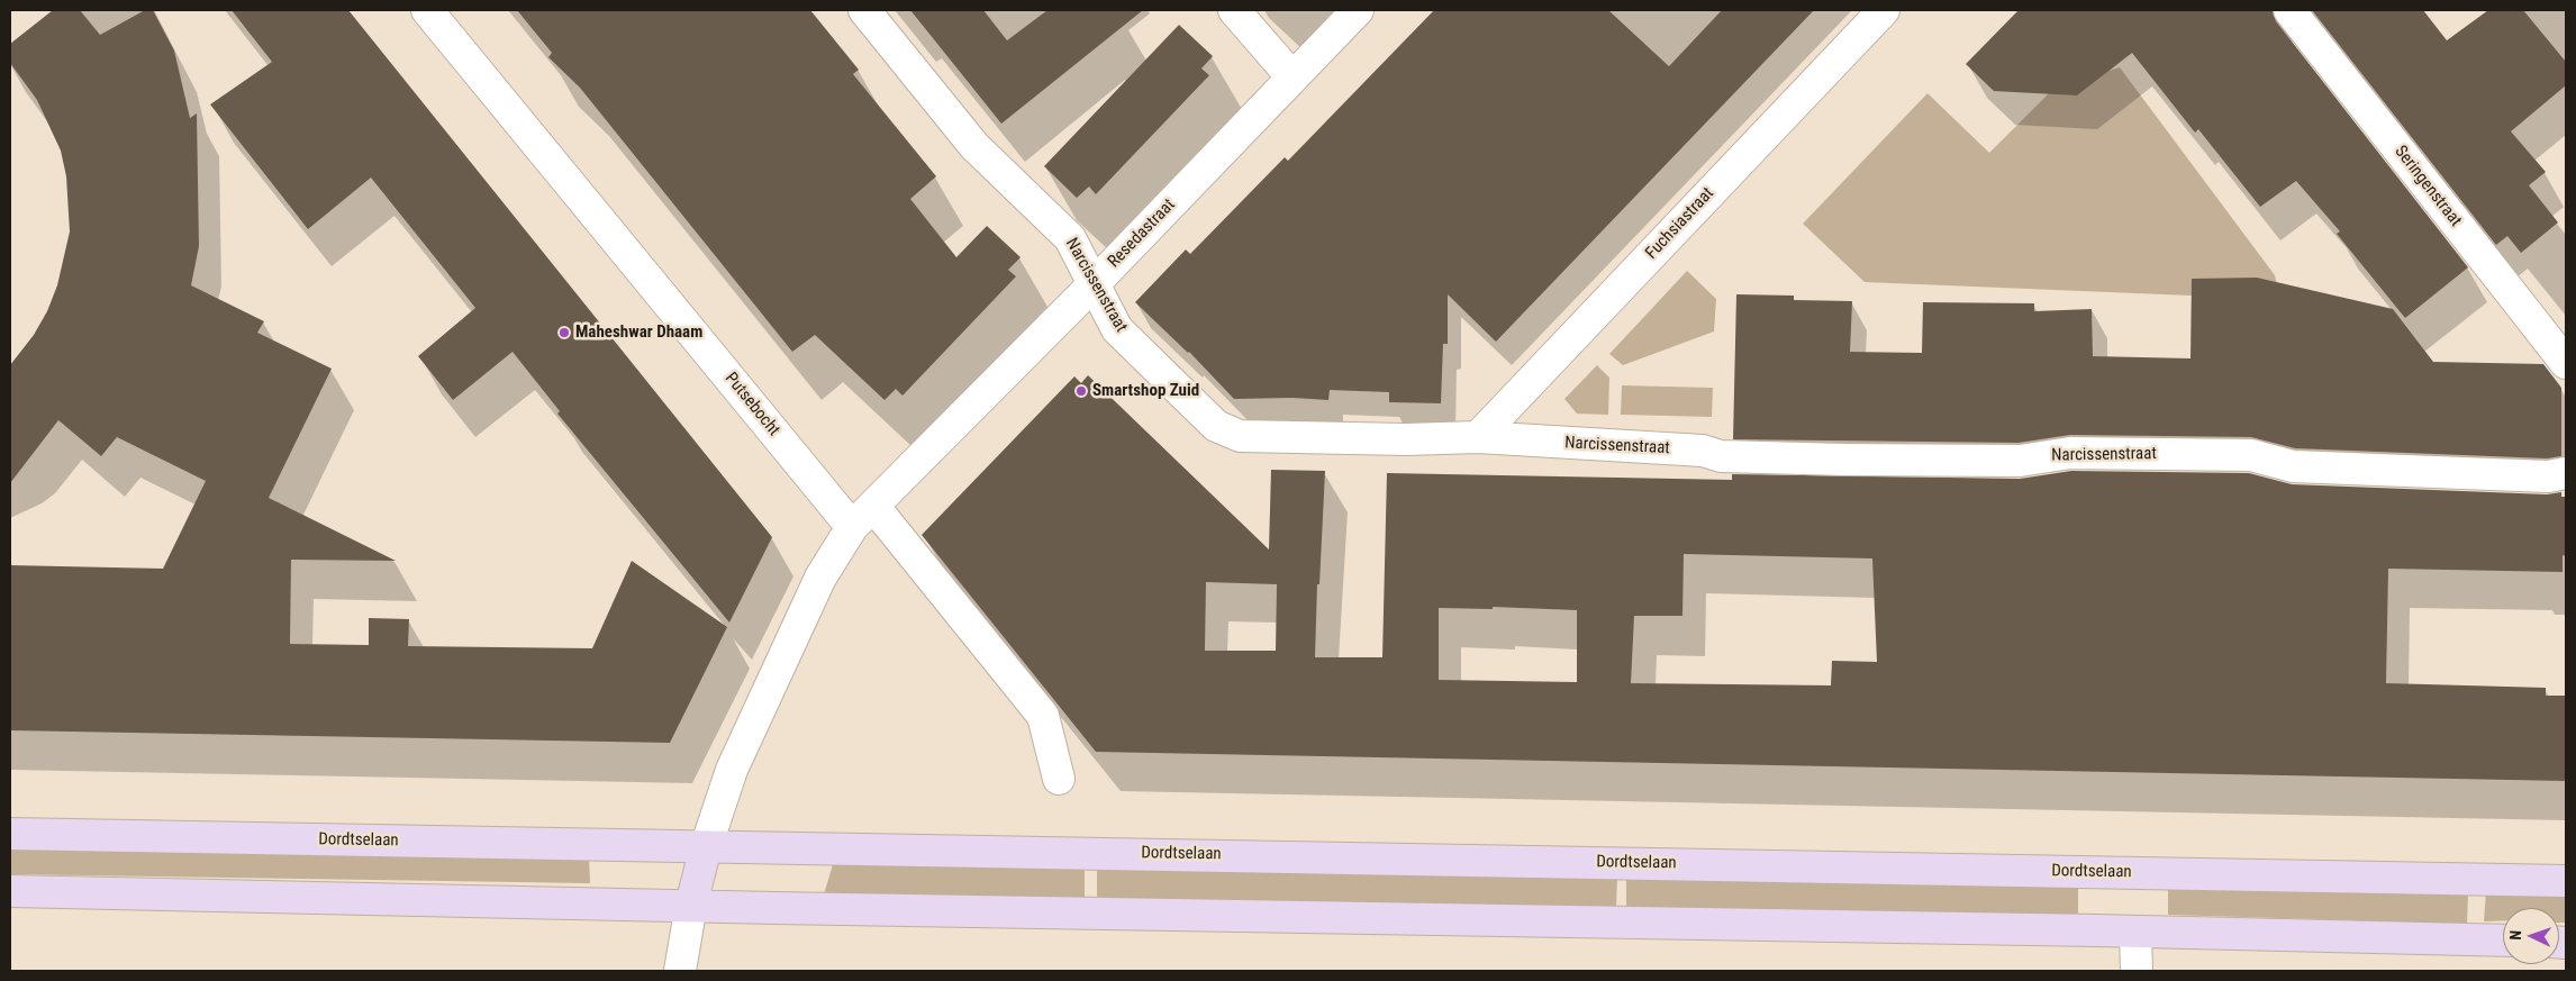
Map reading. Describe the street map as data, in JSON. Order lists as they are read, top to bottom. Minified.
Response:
{"streets":{"main road":["Dordtselaan"],"street":["Seringenstraat","Fuchsiastraat","Resedastraat","Narcissenstraat","Putsebocht"]},"crossings":[["Fuchsiastraat","Narcissenstraat"],["Resedastraat","Narcissenstraat"],["Resedastraat","Putsebocht"]],"places":["Maheshwar Dhaam","Smartshop Zuid"],"north":"left"}
